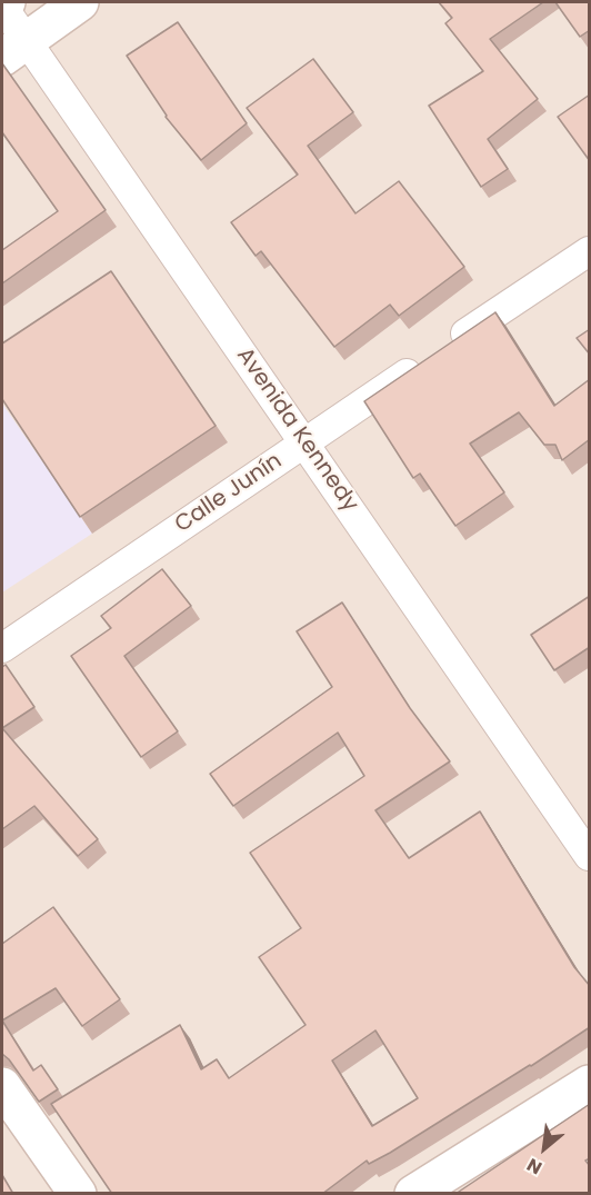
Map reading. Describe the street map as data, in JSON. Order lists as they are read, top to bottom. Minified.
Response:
{"streets":{"street":["Avenida Kennedy","Calle Junín"]},"crossings":[["Avenida Kennedy","Calle Junín"]],"north":"bottom left"}
